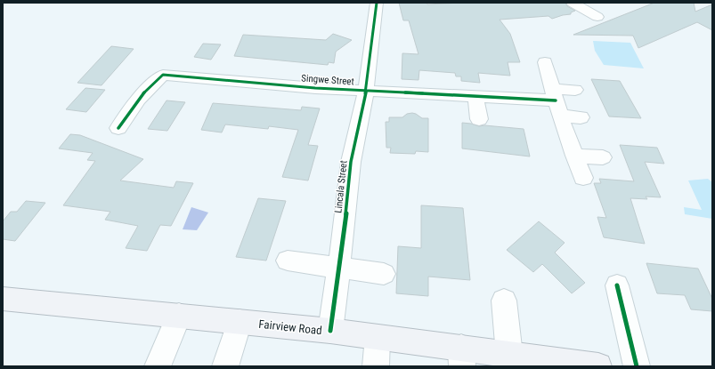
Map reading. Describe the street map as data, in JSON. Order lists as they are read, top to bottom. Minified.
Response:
{"streets":{"main road":["Fairview Road"],"street":["Singwe Street","Lincala Street"]},"crossings":[["Singwe Street","Lincala Street"],["Lincala Street","Fairview Road"]]}
